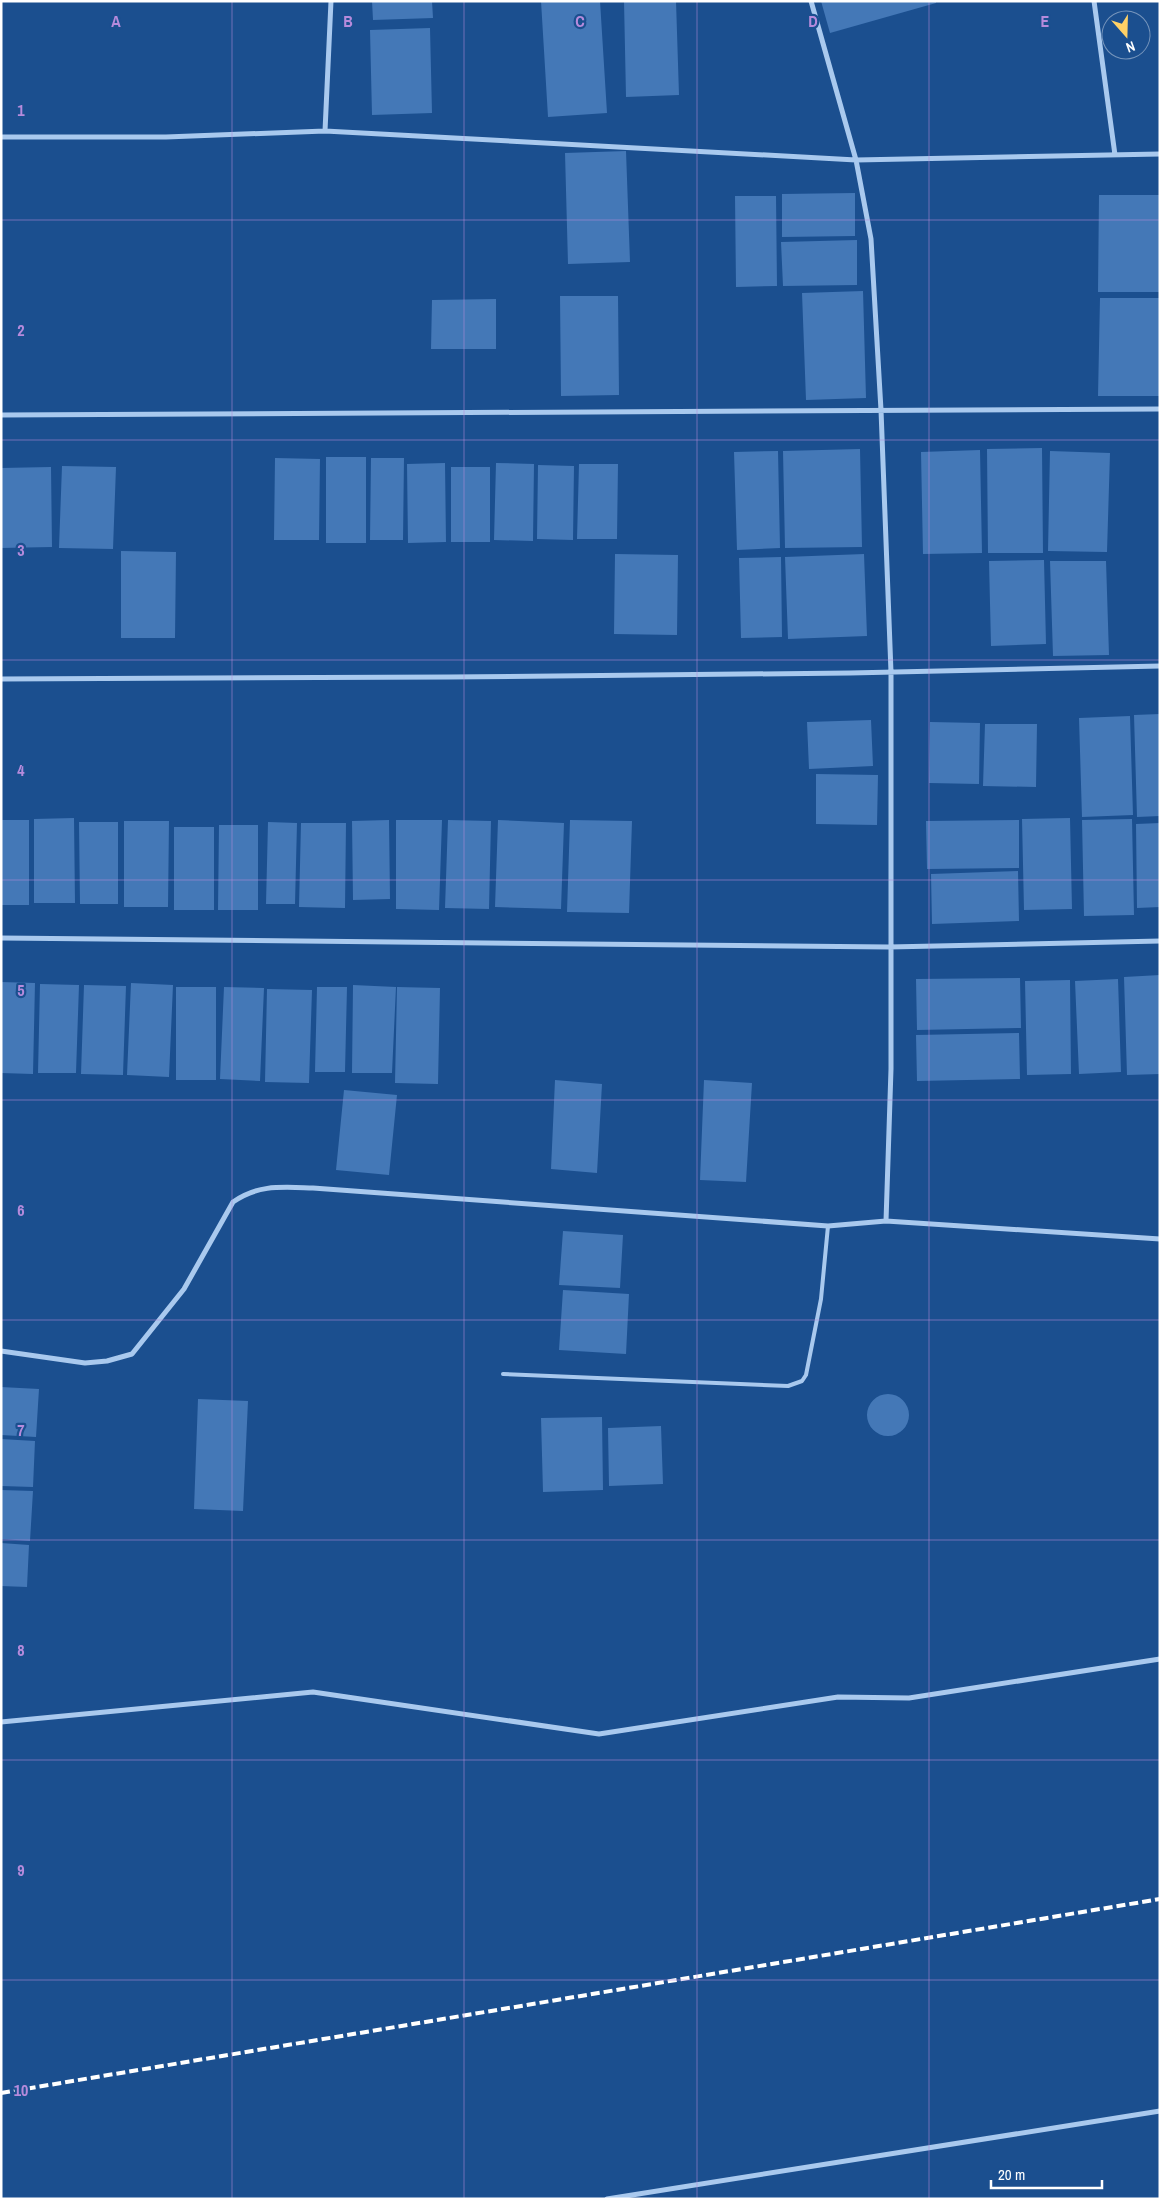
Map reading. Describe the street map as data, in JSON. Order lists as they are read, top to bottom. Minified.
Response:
{"scale_bar":"20 m","north":"bottom","grid":{"columns":["A","B","C","D","E"],"rows":["1","2","3","4","5","6","7","8","9","10"]}}
